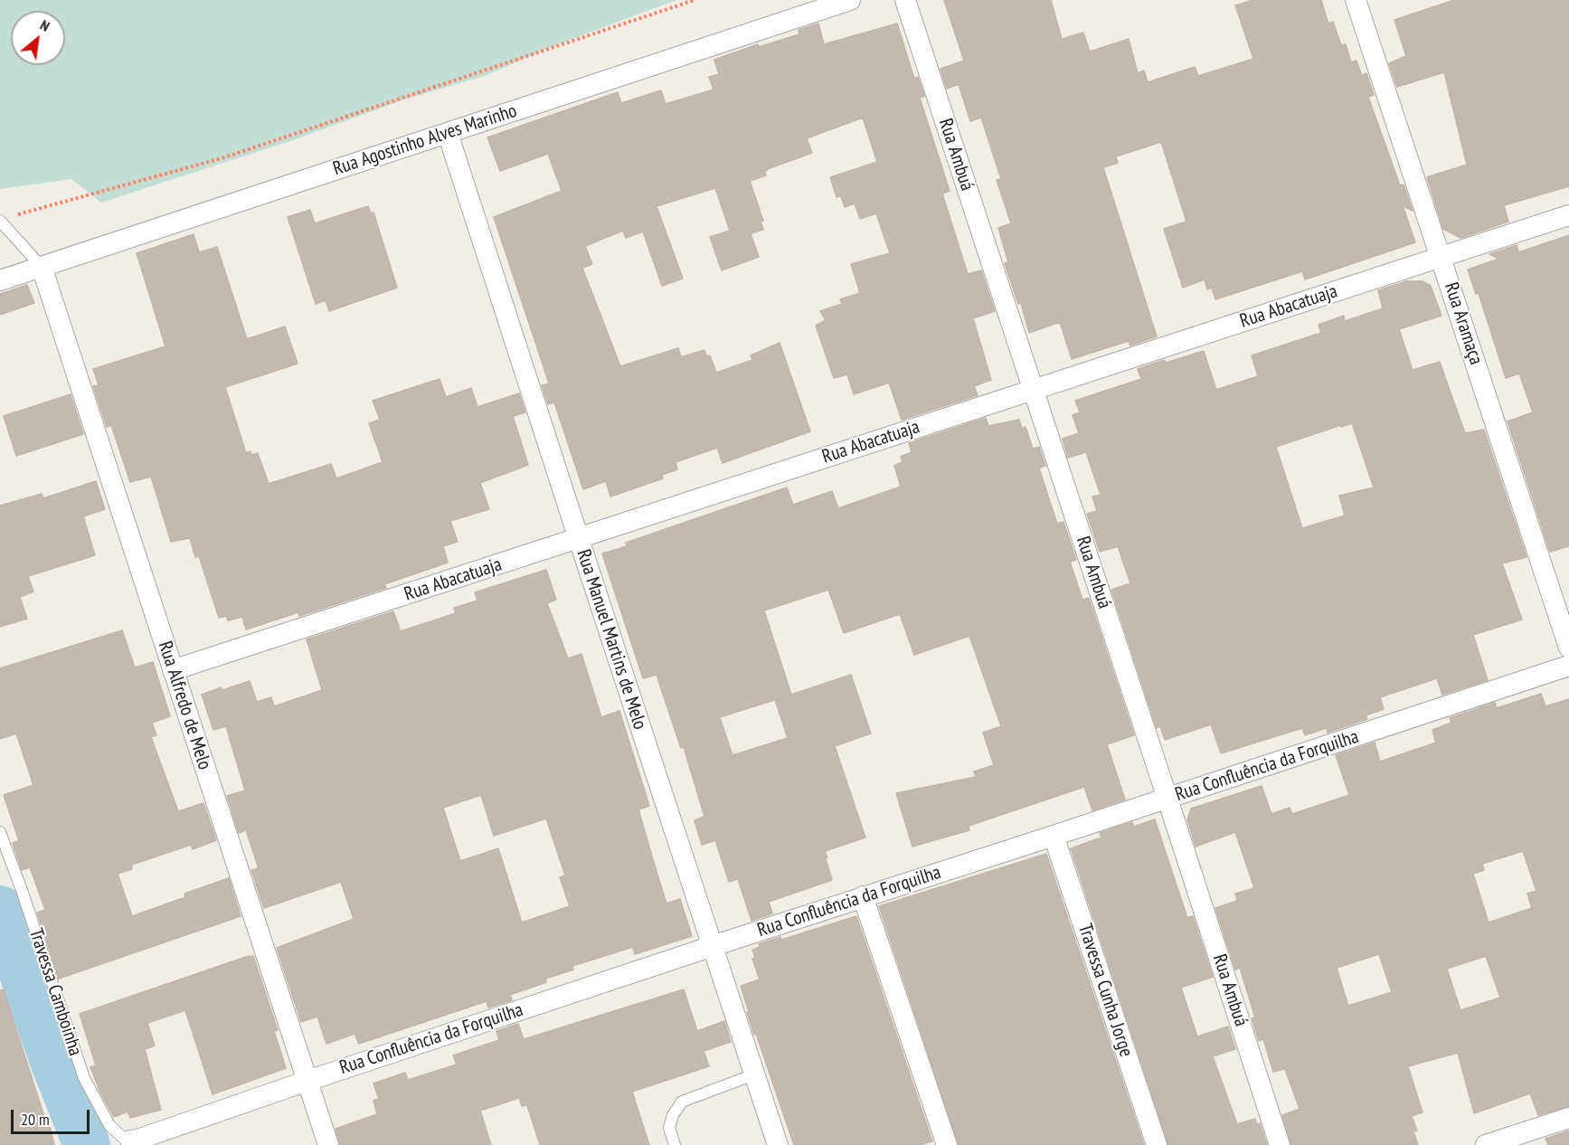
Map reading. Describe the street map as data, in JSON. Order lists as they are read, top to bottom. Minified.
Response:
{"streets":{"street":["Rua Agostinho Alves Marinho","Rua Ambuá","Rua Abacatuaja","Rua Aramaça","Rua Manuel Martins de Melo","Rua Alfredo de Melo","Rua Confluência da Forquilha","Travessa Cunha Jorge"],"lane":["Travessa Camboinha"]},"crossings":[["Rua Agostinho Alves Marinho","Rua Manuel Martins de Melo"],["Rua Agostinho Alves Marinho","Rua Alfredo de Melo"],["Rua Ambuá","Rua Abacatuaja"],["Rua Ambuá","Rua Confluência da Forquilha"],["Rua Abacatuaja","Rua Aramaça"],["Rua Abacatuaja","Rua Manuel Martins de Melo"],["Rua Abacatuaja","Rua Alfredo de Melo"],["Rua Manuel Martins de Melo","Rua Confluência da Forquilha"],["Rua Alfredo de Melo","Rua Confluência da Forquilha"],["Rua Confluência da Forquilha","Travessa Cunha Jorge"],["Rua Confluência da Forquilha","Travessa Camboinha"]],"scale_bar":"20 m","north":"top right"}
